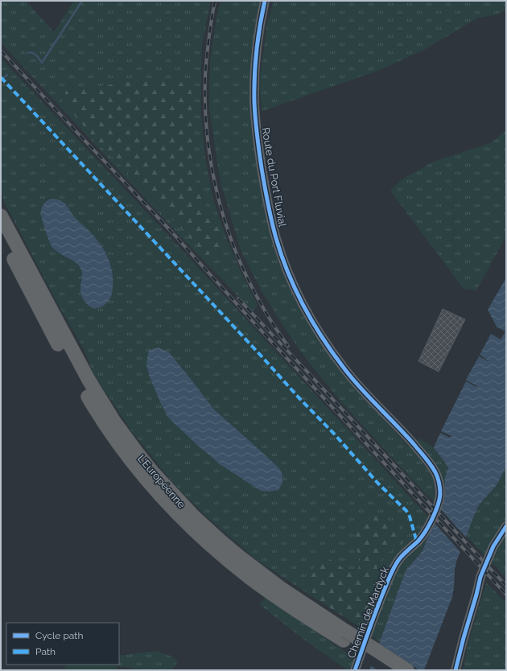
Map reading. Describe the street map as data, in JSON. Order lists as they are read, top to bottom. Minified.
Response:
{"streets":{"highway":["L'Européenne"],"street":["Route du Port Fluvial","Chemin de Mardyck"]},"crossings":[["Route du Port Fluvial","Chemin de Mardyck"]],"legend":["Cycle path","Path"]}
